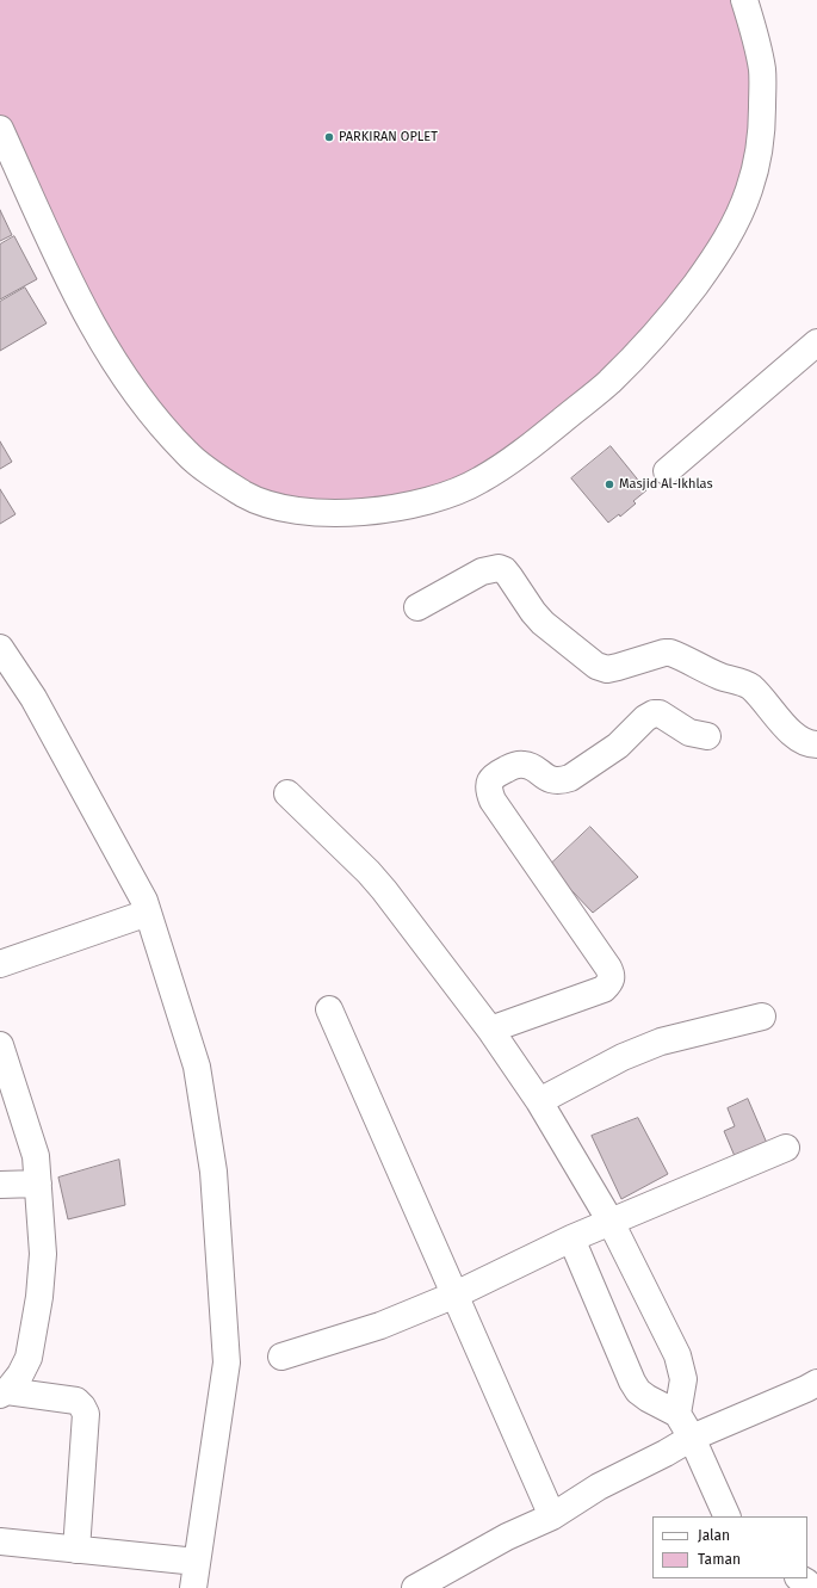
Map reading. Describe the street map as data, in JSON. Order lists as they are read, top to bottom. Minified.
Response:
{"places":["PARKIRAN OPLET","Masjid Al-Ikhlas"],"legend":["Jalan","Taman"]}
